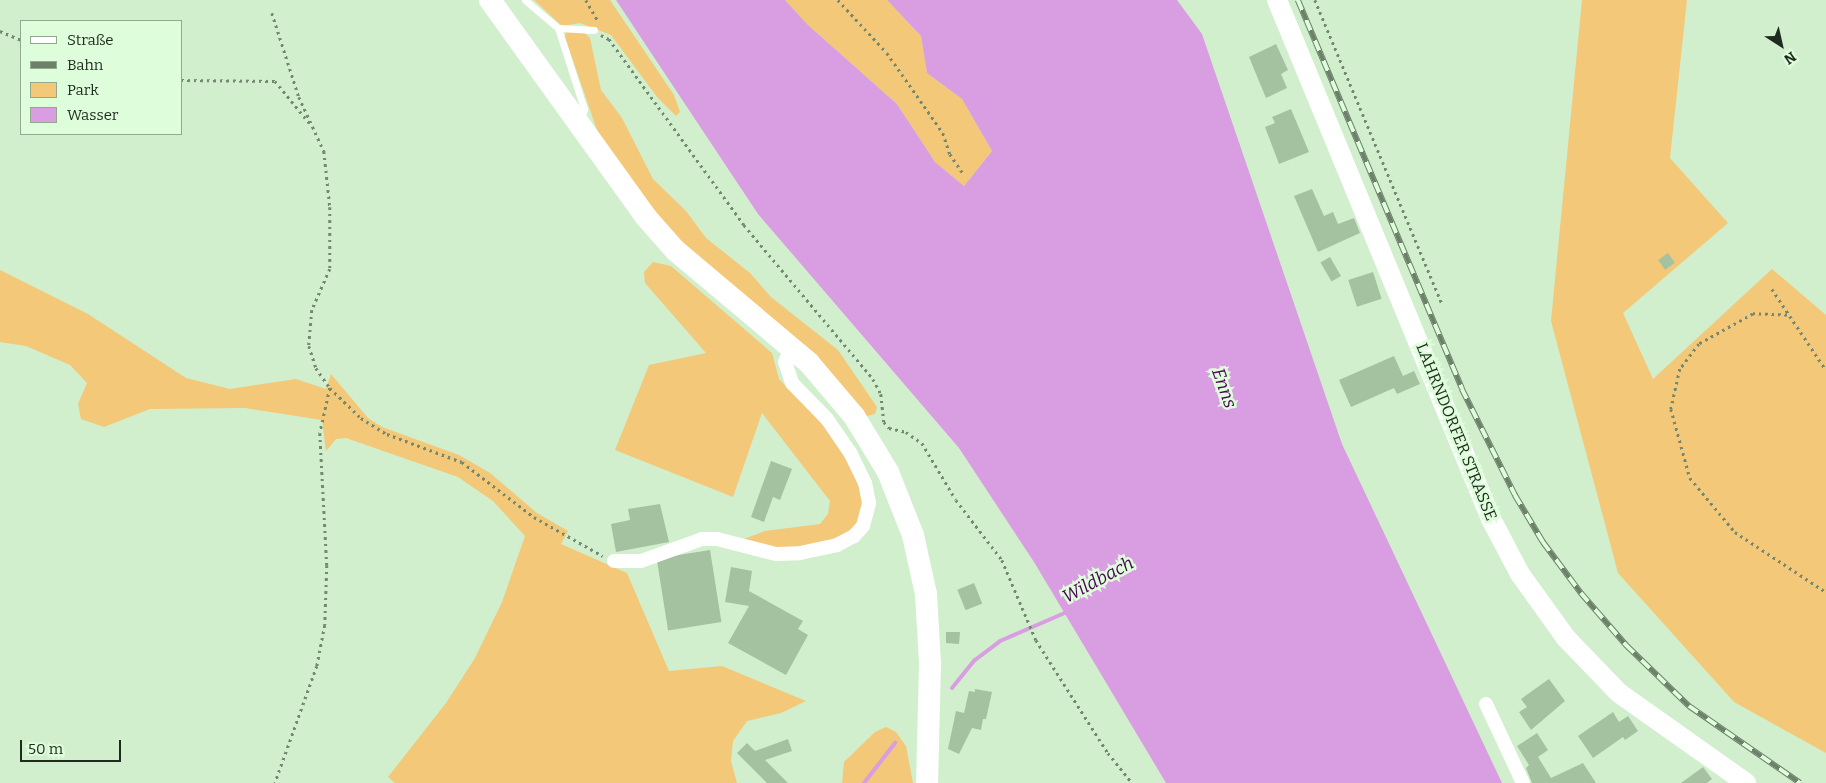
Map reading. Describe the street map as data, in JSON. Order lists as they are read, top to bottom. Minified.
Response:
{"streets":{"street":["LAHRNDORFER STRASSE"]},"water":["Enns","Wildbach"],"legend":["Straße","Bahn","Park","Wasser"],"scale_bar":"50 m","north":"bottom right"}
